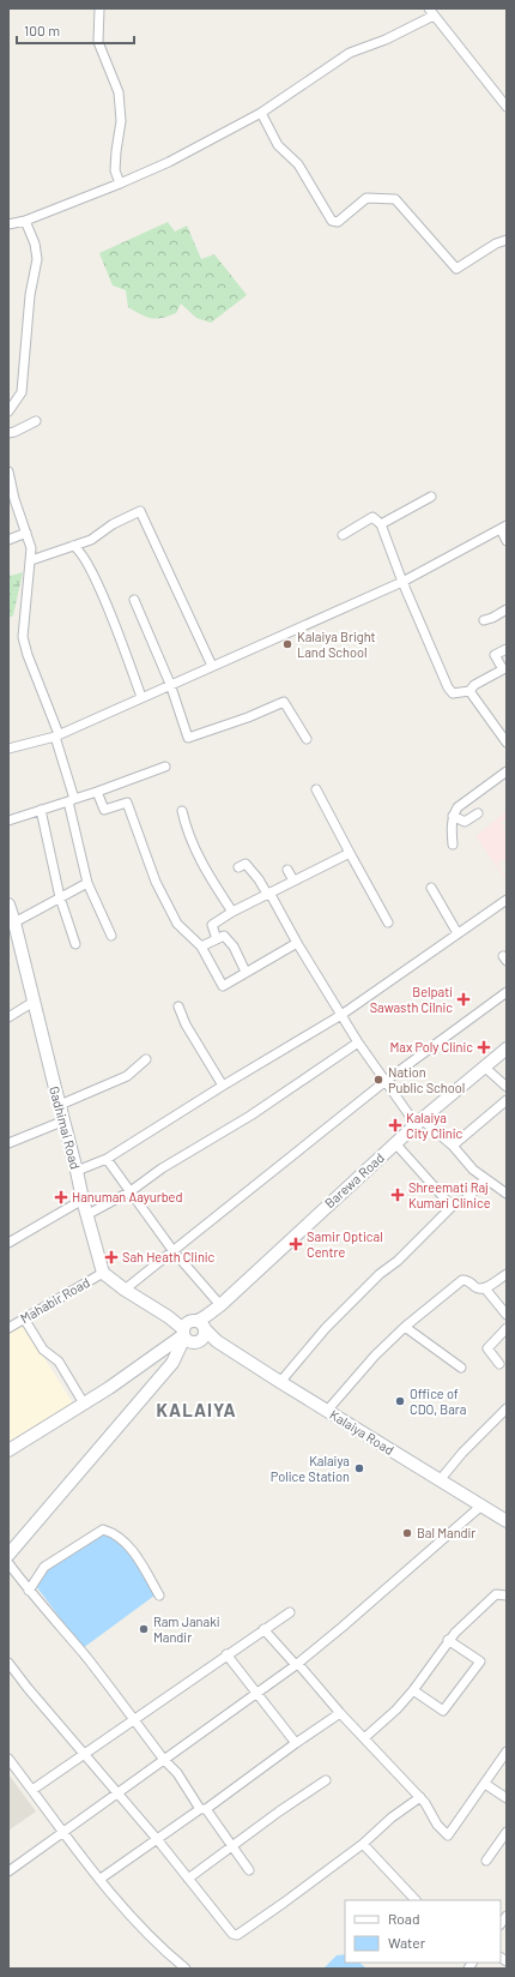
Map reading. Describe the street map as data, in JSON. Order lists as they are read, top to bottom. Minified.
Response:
{"streets":{"main road":["Gadhimai Road","Barewa Road","Kalaiya Road"],"street":["Mahabir Road"]},"crossings":[["Gadhimai Road","Mahabir Road"],["Barewa Road","Kalaiya Road"]],"districts":["KALAIYA"],"places":{"other":["Kalaiya Bright Land School","Nation Public School","Office of CDO, Bara","Kalaiya Police Station","Bal Mandir","Ram Janaki Mandir"],"health":["Belpati Sawasth Cilnic","Max Poly Clinic","Kalaiya City Clinic","Shreemati Raj Kumari Clinice","Hanuman Aayurbed","Samir Optical Centre","Sah Heath Clinic"]},"legend":["Road","Water"],"scale_bar":"100 m"}
